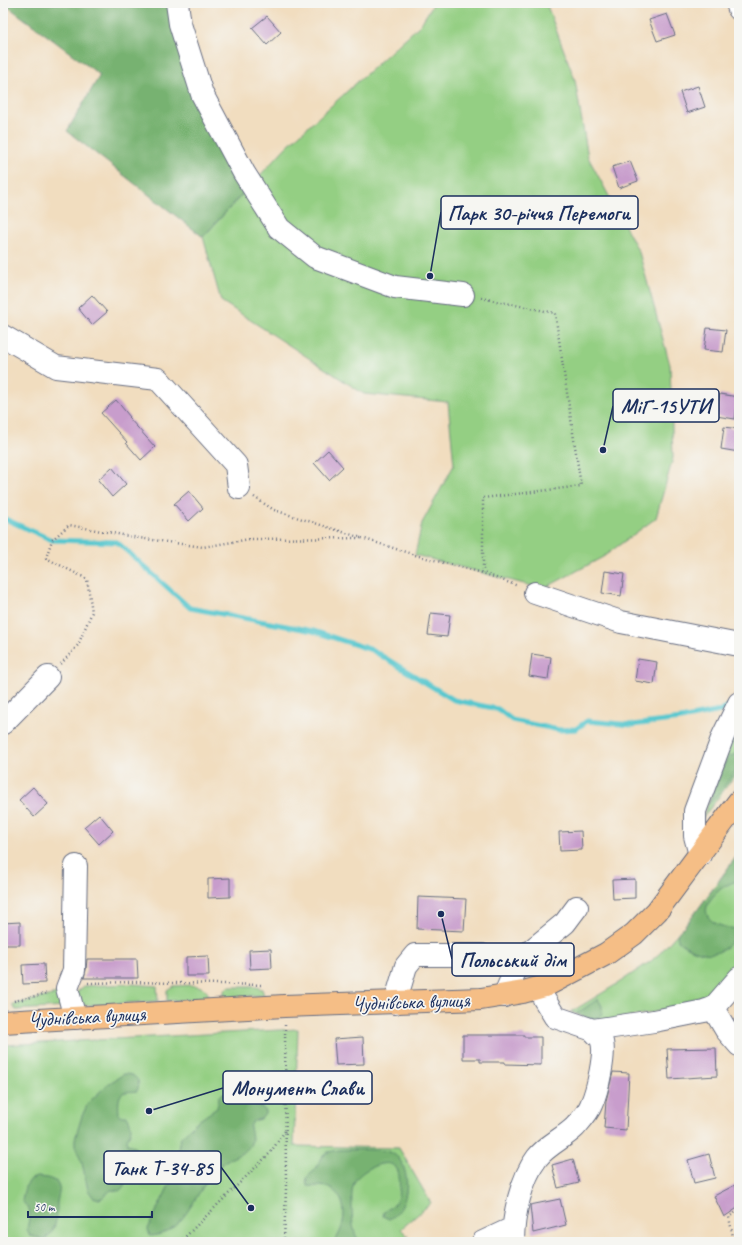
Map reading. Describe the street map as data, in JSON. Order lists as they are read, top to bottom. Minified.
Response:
{"streets":{"main road":["Чуднівська вулиця"]},"places":["Парк 30-річчя Перемоги","МіГ-15УТИ","Польський дім","Монумент Слави","Танк Т-34-85"],"scale_bar":"50 m"}
